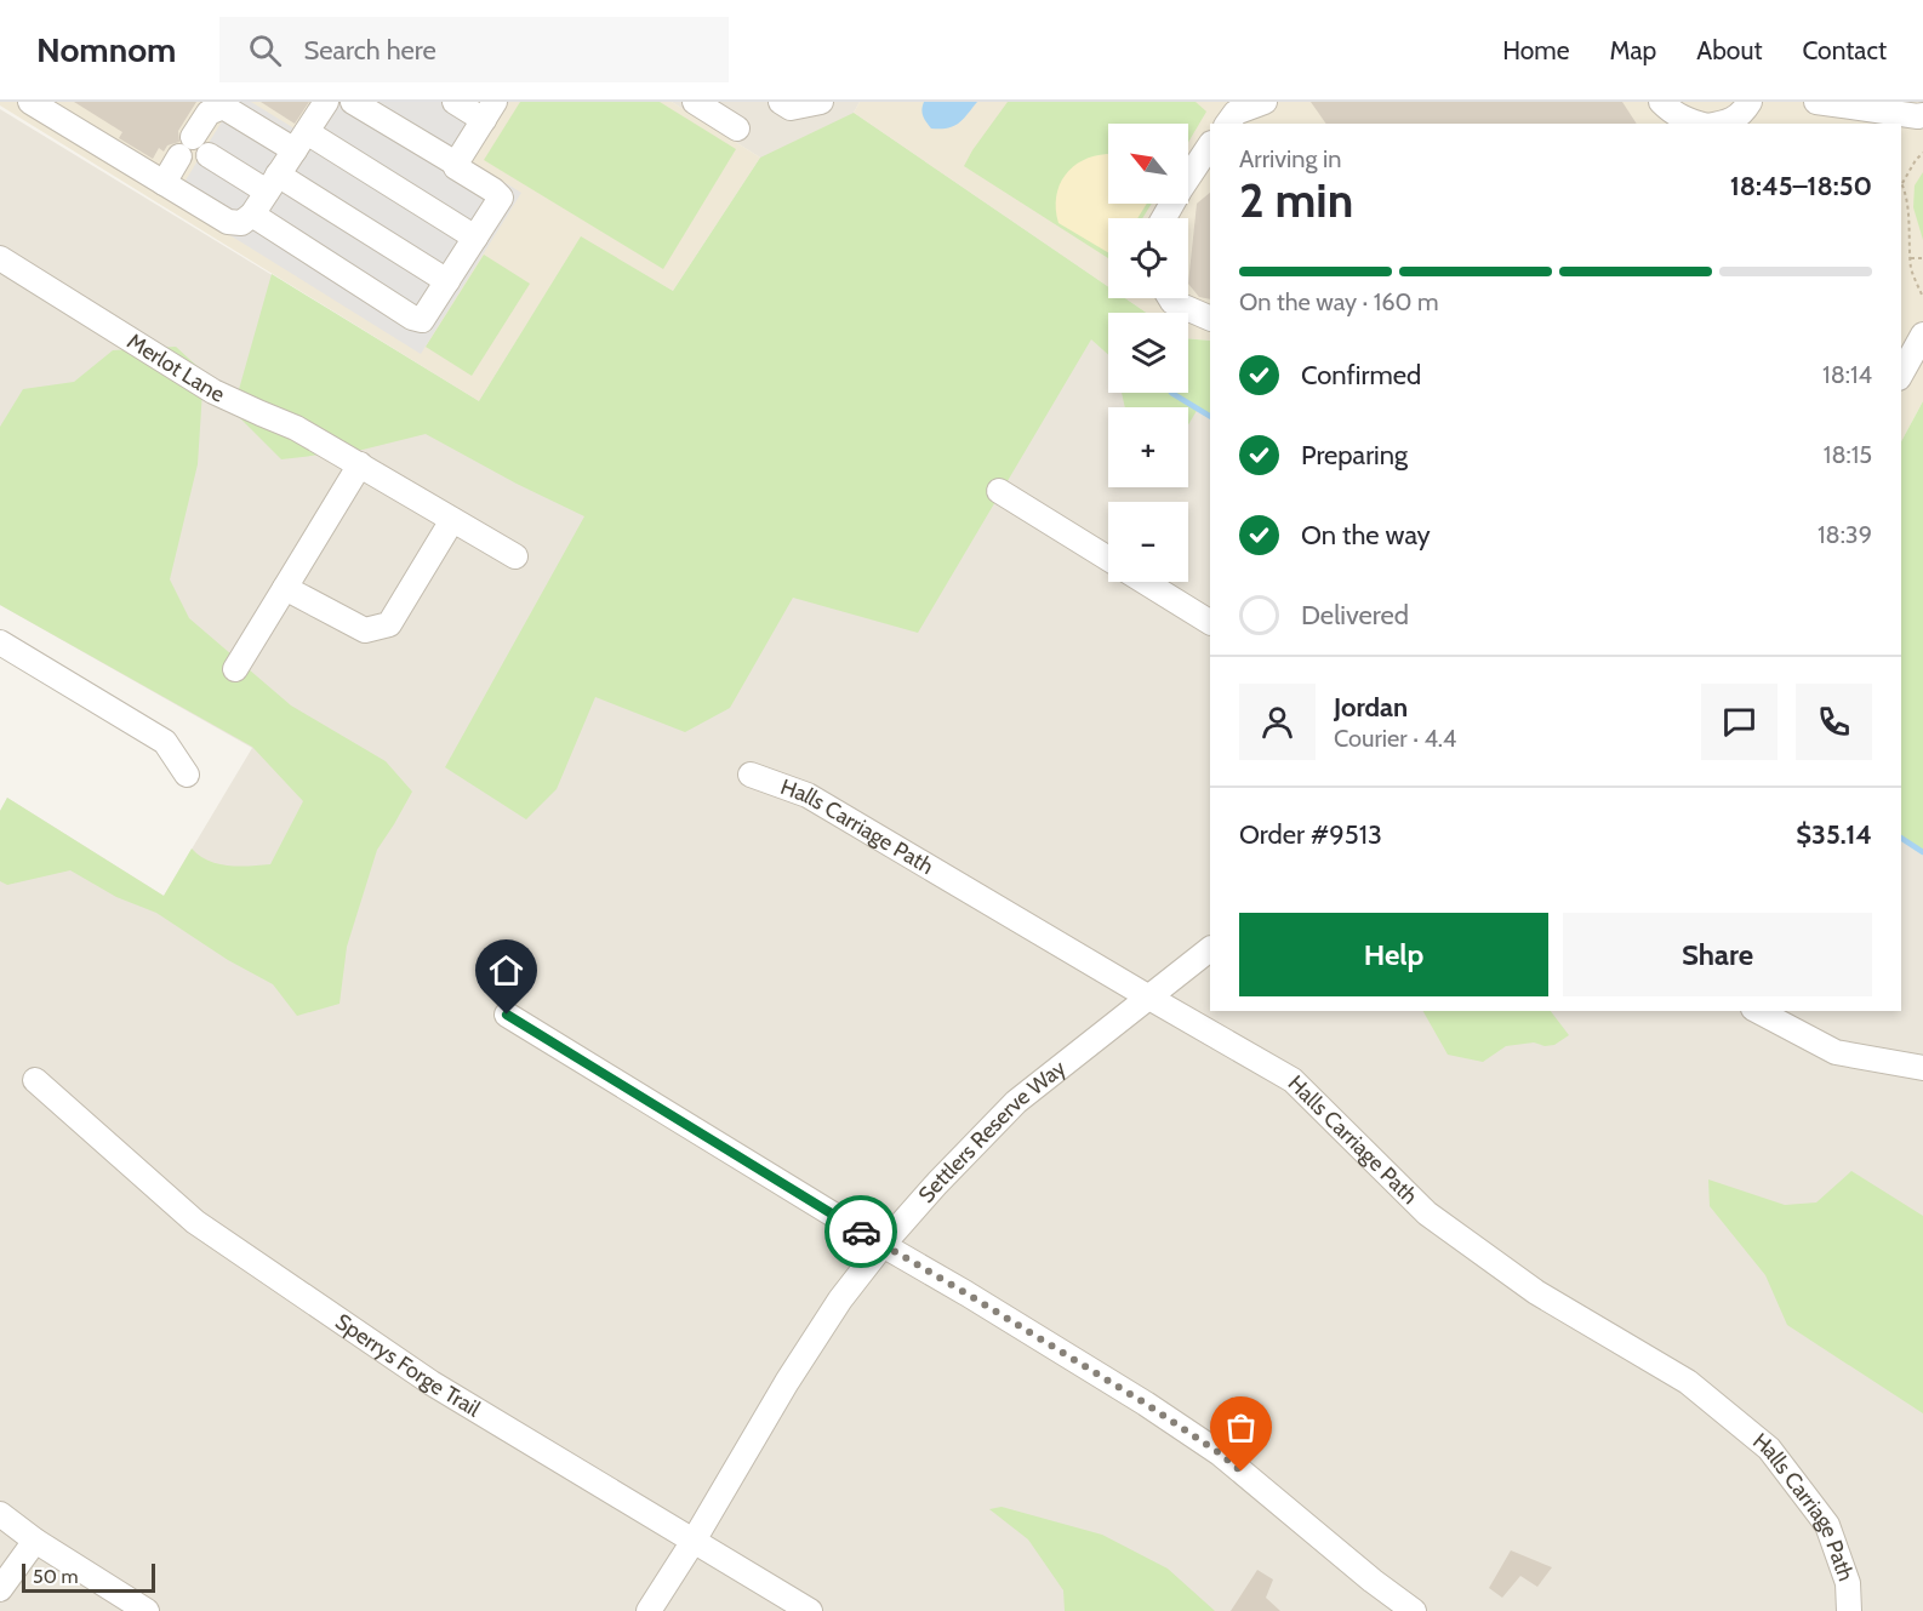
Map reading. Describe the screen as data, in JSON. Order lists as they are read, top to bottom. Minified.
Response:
{"streets":{"street":["Merlot Lane","Halls Carriage Path","Settlers Reserve Way","Sperrys Forge Trail"]},"crossings":[["Halls Carriage Path","Settlers Reserve Way"],["Settlers Reserve Way","Sperrys Forge Trail"]],"scale_bar":"50 m","north":"top left","page":{"header":"Nomnom","search":"Search here","nav":["Home","Map","About","Contact"],"map_buttons":["+","−"],"heading":["2 min","Arriving in","18:45–18:50"],"panel":["Jordan","Courier · 4.4","Order #9513","$35.14"],"bar":"On the way · 160 m","list":[["Confirmed","18:14"],["Preparing","18:15"],["On the way","18:39"],"Delivered"],"buttons":["Help","Share"],"scale":"50 m"}}
